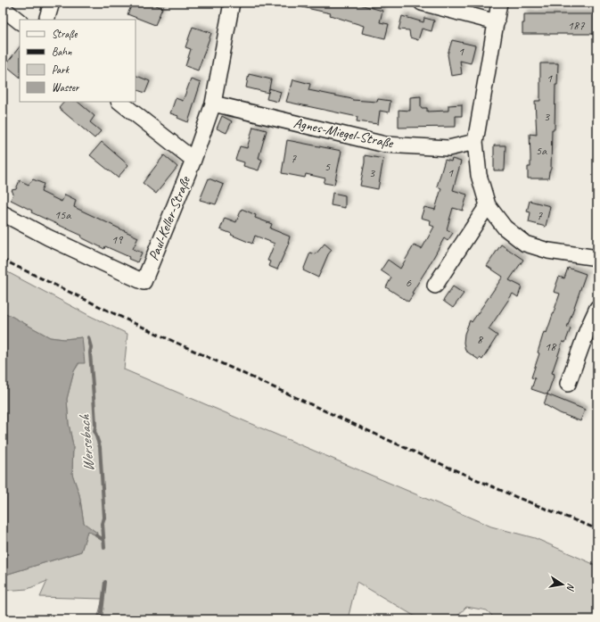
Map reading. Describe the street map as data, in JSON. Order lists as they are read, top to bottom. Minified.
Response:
{"streets":{"street":["Agnes-Miegel-Straße","Paul-Keller-Straße"]},"crossings":[["Agnes-Miegel-Straße","Paul-Keller-Straße"]],"water":["Wersebach"],"house_numbers":["187","1","1","3","5a","7","5","3","1","15a","7","19","6","8","18"],"legend":["Straße","Bahn","Park","Wasser"],"north":"right"}
